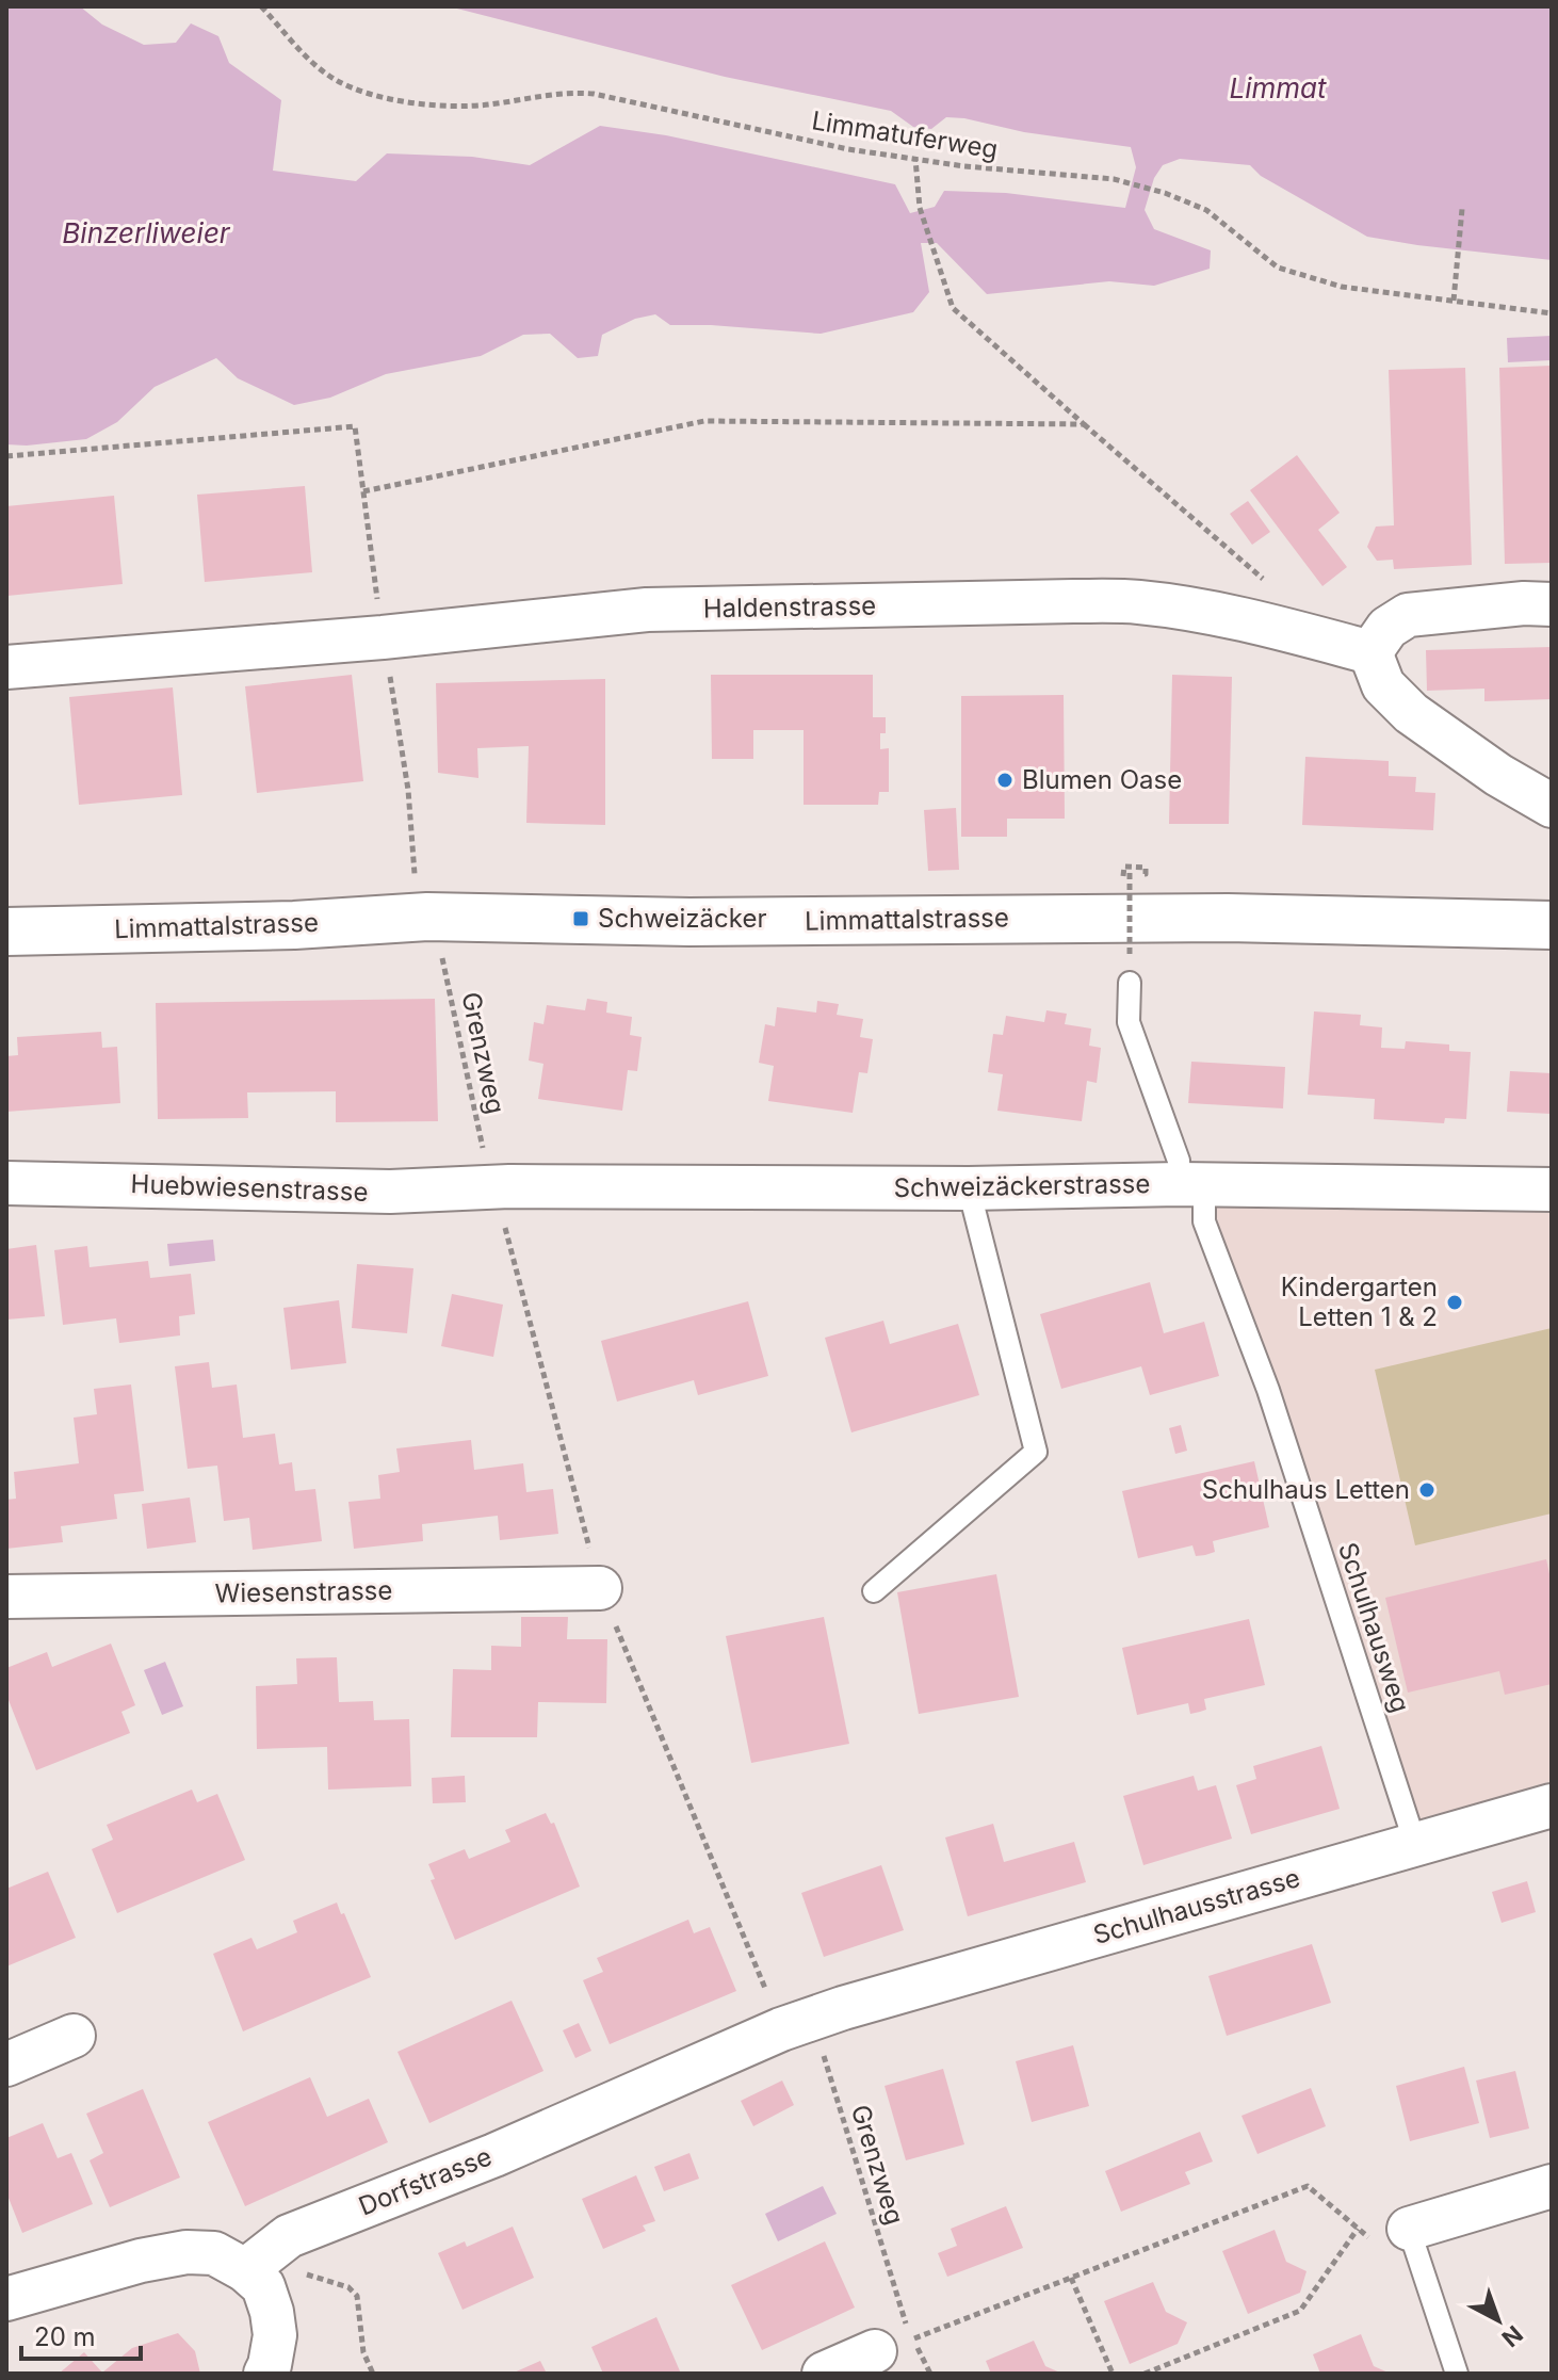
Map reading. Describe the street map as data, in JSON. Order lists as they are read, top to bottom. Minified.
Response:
{"streets":{"main road":["Limmattalstrasse"],"street":["Haldenstrasse","Schweizäckerstrasse","Huebwiesenstrasse","Wiesenstrasse","Schulhausstrasse","Dorfstrasse"],"lane":["Schulhausweg"],"path":["Limmatuferweg","Grenzweg"]},"crossings":[["Grenzweg","Schweizäckerstrasse"],["Grenzweg","Huebwiesenstrasse"],["Grenzweg","Schulhausstrasse"],["Grenzweg","Dorfstrasse"],["Schweizäckerstrasse","Huebwiesenstrasse"],["Schweizäckerstrasse","Schulhausweg"],["Schulhausweg","Schulhausstrasse"],["Schulhausstrasse","Dorfstrasse"]],"water":["Limmat","Binzerliweier"],"places":{"other":["Blumen Oase","Kindergarten Letten 1 & 2","Schulhaus Letten"],"transit":["Schweizäcker"]},"scale_bar":"20 m","north":"bottom right"}
